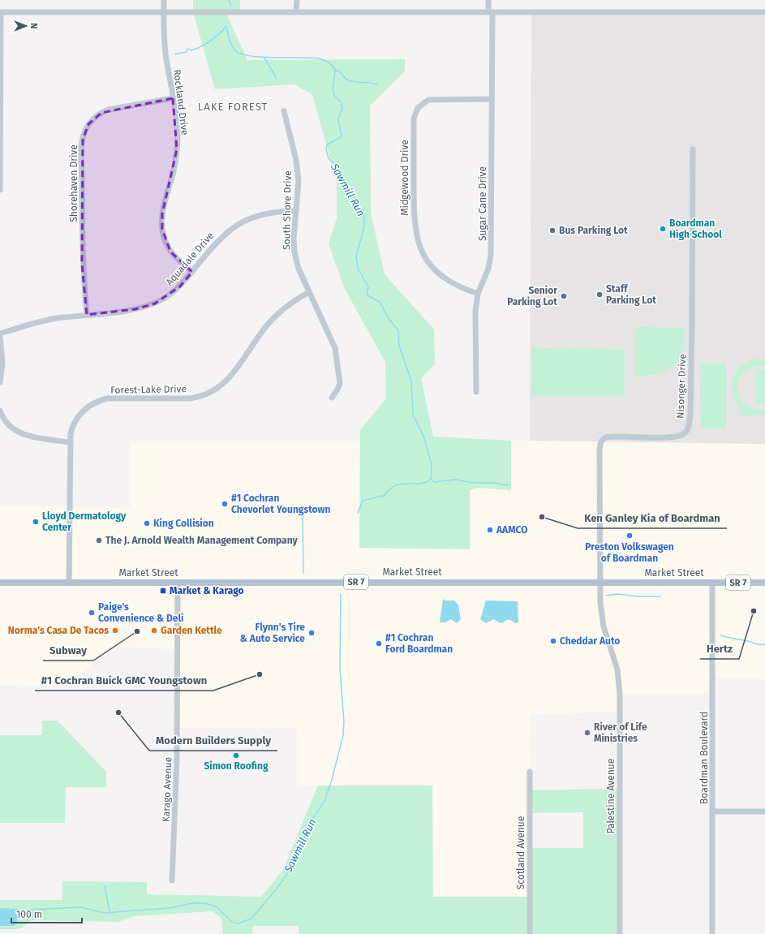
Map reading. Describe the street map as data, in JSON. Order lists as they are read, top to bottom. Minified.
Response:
{"streets":{"main road":["Market Street","SR 7"],"street":["Rockland Drive","Midgewood Drive","Shorehaven Drive","Sugar Cane Drive","South Shore Drive","Aquadale Drive","Nisonger Drive","Forest-Lake Drive","Boardman Boulevard","Karago Avenue","Palestine Avenue","Scotland Avenue"]},"crossings":[["Rockland Drive","Shorehaven Drive"],["Rockland Drive","Aquadale Drive"],["Midgewood Drive","Sugar Cane Drive"],["Shorehaven Drive","Aquadale Drive"],["South Shore Drive","Aquadale Drive"],["South Shore Drive","Forest-Lake Drive"],["Nisonger Drive","Market Street"],["Nisonger Drive","Palestine Avenue"],["Forest-Lake Drive","Market Street"],["Market Street","Boardman Boulevard"],["Market Street","Karago Avenue"],["Market Street","Palestine Avenue"]],"districts":["LAKE FOREST"],"water":["Sawmill Run"],"places":{"other":["Boardman High School","Bus Parking Lot","Staff Parking Lot","Senior Parking Lot","#1 Cochran Chevorlet Youngstown","Ken Ganley Kia of Boardman","Lloyd Dermatology Center","King Collision","AAMCO","Preston Volkswagen of Boardman","The J. Arnold Wealth Management Company","Hertz","Paige's Convenience & Deli","Norma's Casa De Tacos","Garden Kettle","Subway","Flynn's Tire & Auto Service","Cheddar Auto","#1 Cochran Ford Boardman","#1 Cochran Buick GMC Youngstown","Modern Builders Supply","River of Life Ministries","Simon Roofing"],"transit":["Market & Karago"]},"scale_bar":"100 m","north":"right"}
